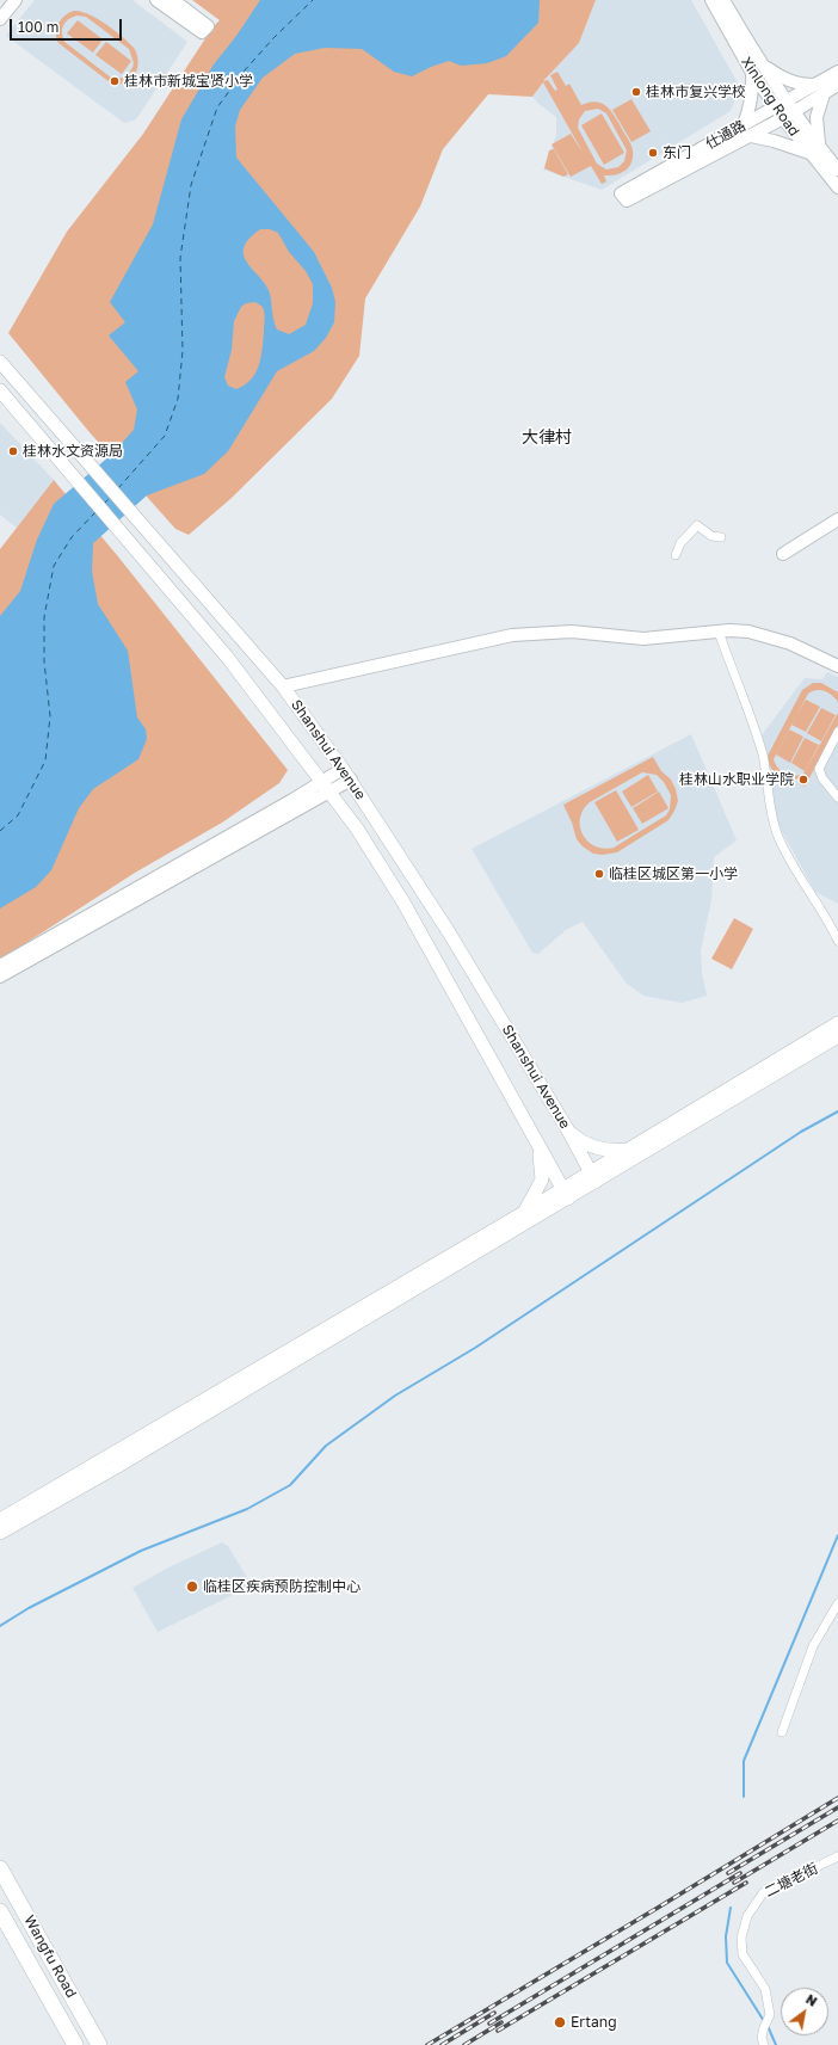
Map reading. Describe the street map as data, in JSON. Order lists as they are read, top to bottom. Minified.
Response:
{"streets":{"highway":["Wangfu Road"],"main road":["Shanshui Avenue"],"street":["Xinlong Road","仕通路","二塘老街"]},"crossings":[["Xinlong Road","仕通路"]],"districts":["大律村"],"places":["桂林市新城宝贤小学","桂林市复兴学校","东门","桂林水文资源局","桂林山水职业学院","临桂区城区第一小学","临桂区疾病预防控制中心","Ertang"],"scale_bar":"100 m","north":"top right"}
